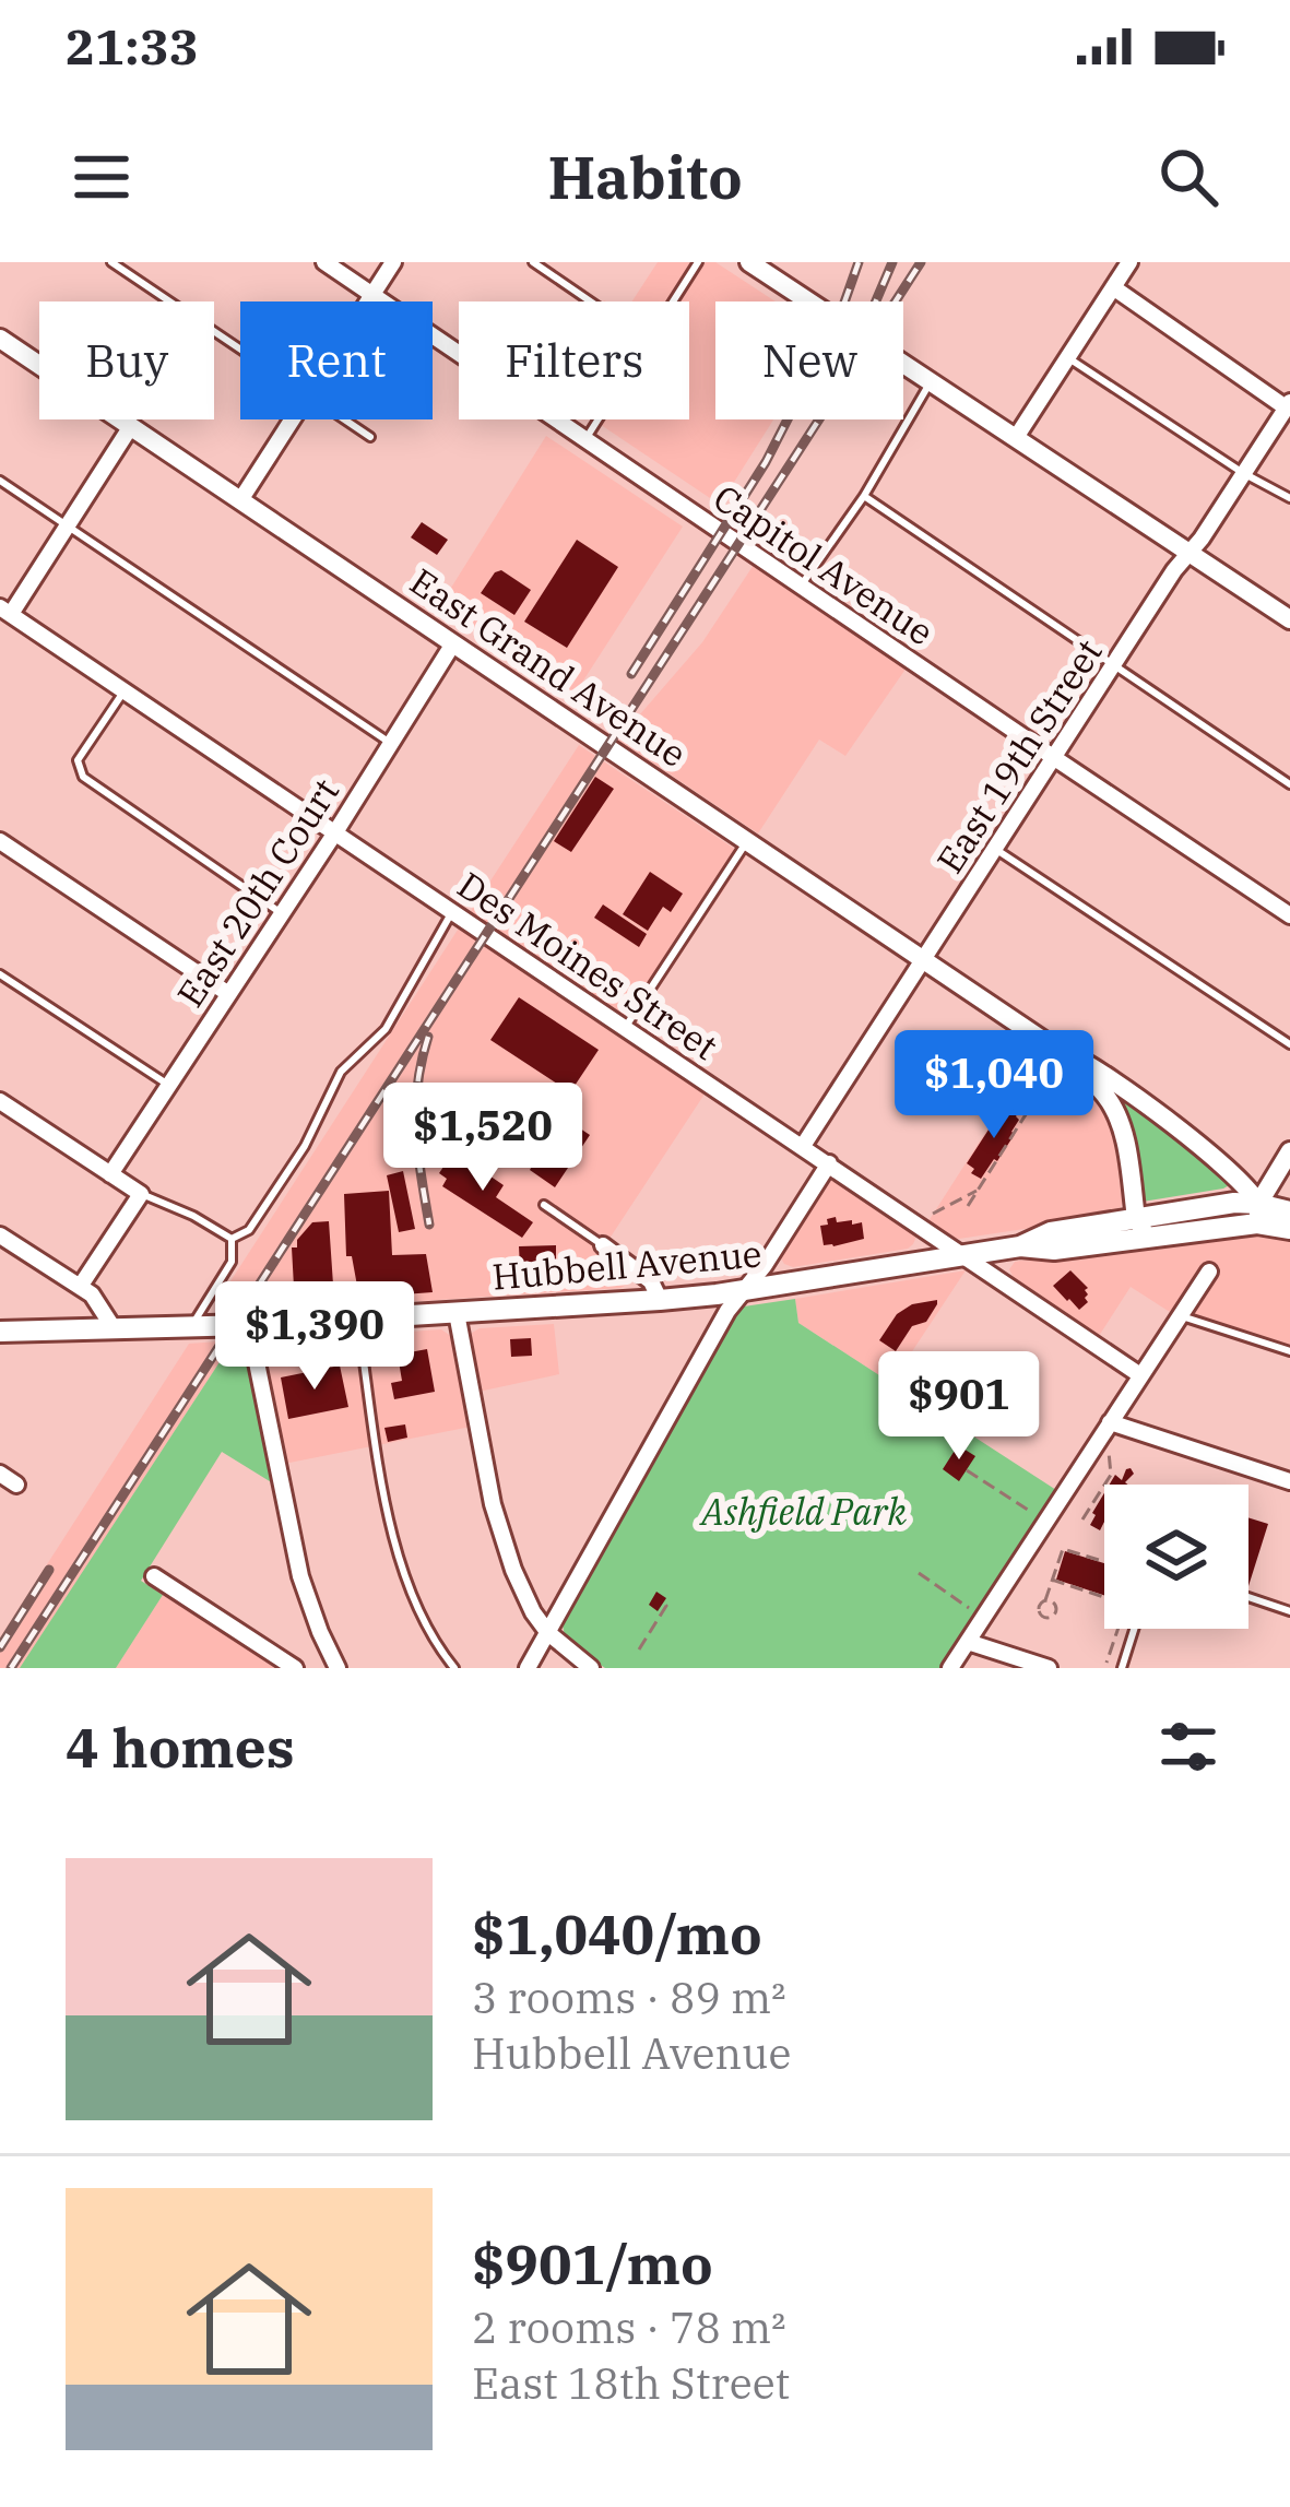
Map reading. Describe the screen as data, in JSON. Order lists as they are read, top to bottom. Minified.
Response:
{"streets":{"main road":["Hubbell Avenue"],"street":["Capitol Avenue","East Grand Avenue","East 19th Street","East 20th Court","Des Moines Street"]},"crossings":[["Capitol Avenue","East 19th Street"],["East Grand Avenue","East 19th Street"],["East Grand Avenue","East 20th Court"],["East Grand Avenue","Hubbell Avenue"],["East 19th Street","Des Moines Street"],["East 20th Court","Des Moines Street"],["Des Moines Street","Hubbell Avenue"]],"parks":["Ashfield Park"],"page":{"status":"21:33","header":"Habito","chip":["Buy","Rent","Filters","New"],"price":["$1,040","$1,520","$1,390","$901"],"heading":"4 homes","list":[{"name":"$1,040/mo","note":"3 rooms · 89 m² · Hubbell Avenue"},{"name":"$901/mo","note":"2 rooms · 78 m² · East 18th Street"}]}}
